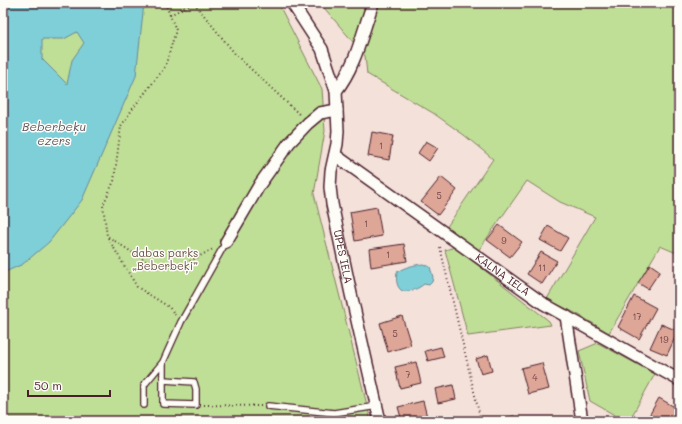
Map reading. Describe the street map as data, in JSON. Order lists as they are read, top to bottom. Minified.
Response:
{"streets":{"street":["UPES IELA","KALNA IELA"]},"crossings":[["UPES IELA","KALNA IELA"]],"water":["Beberbeķu ezers"],"parks":["dabas parks „Beberbeķi”"],"house_numbers":["1","5","1","9","1","11","17","5","19","7","4"],"scale_bar":"50 m"}
